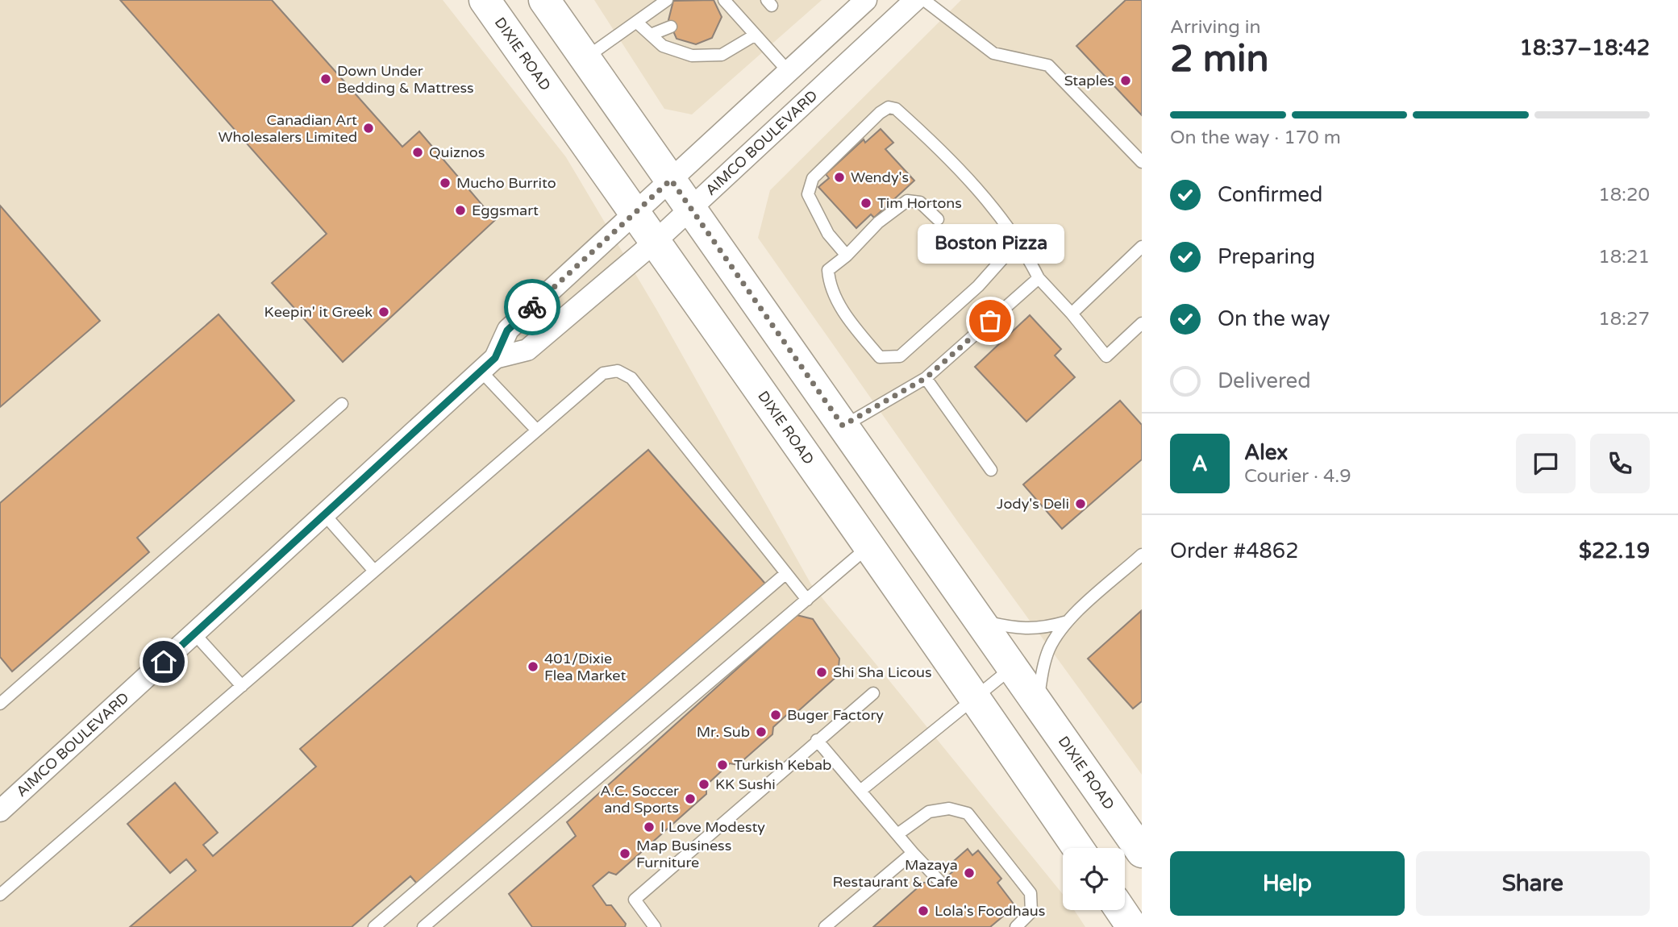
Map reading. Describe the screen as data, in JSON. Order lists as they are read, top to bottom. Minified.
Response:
{"streets":{"main road":["DIXIE ROAD"],"street":["AIMCO BOULEVARD"]},"crossings":[["DIXIE ROAD","AIMCO BOULEVARD"]],"places":["Down Under Bedding & Mattress","Staples","Canadian Art Wholesalers Limited","Quiznos","Wendy's","Mucho Burrito","Tim Hortons","Eggsmart","Keepin' it Greek","Boston Pizza","Jody's Deli","401/Dixie Flea Market","Shi Sha Licous","Buger Factory","Mr. Sub","Turkish Kebab","KK Sushi","A.C. Soccer and Sports","I Love Modesty","Map Business Furniture","Mazaya Restaurant & Cafe","Lola's Foodhaus"],"page":{"heading":["2 min","Arriving in","18:37–18:42"],"panel":["Alex","Courier · 4.9","Order #4862","$22.19"],"bar":"On the way · 170 m","list":[["Confirmed","18:20"],["Preparing","18:21"],["On the way","18:27"],"Delivered"],"bubble":"Boston Pizza","round":"A","buttons":["Help","Share"]}}
